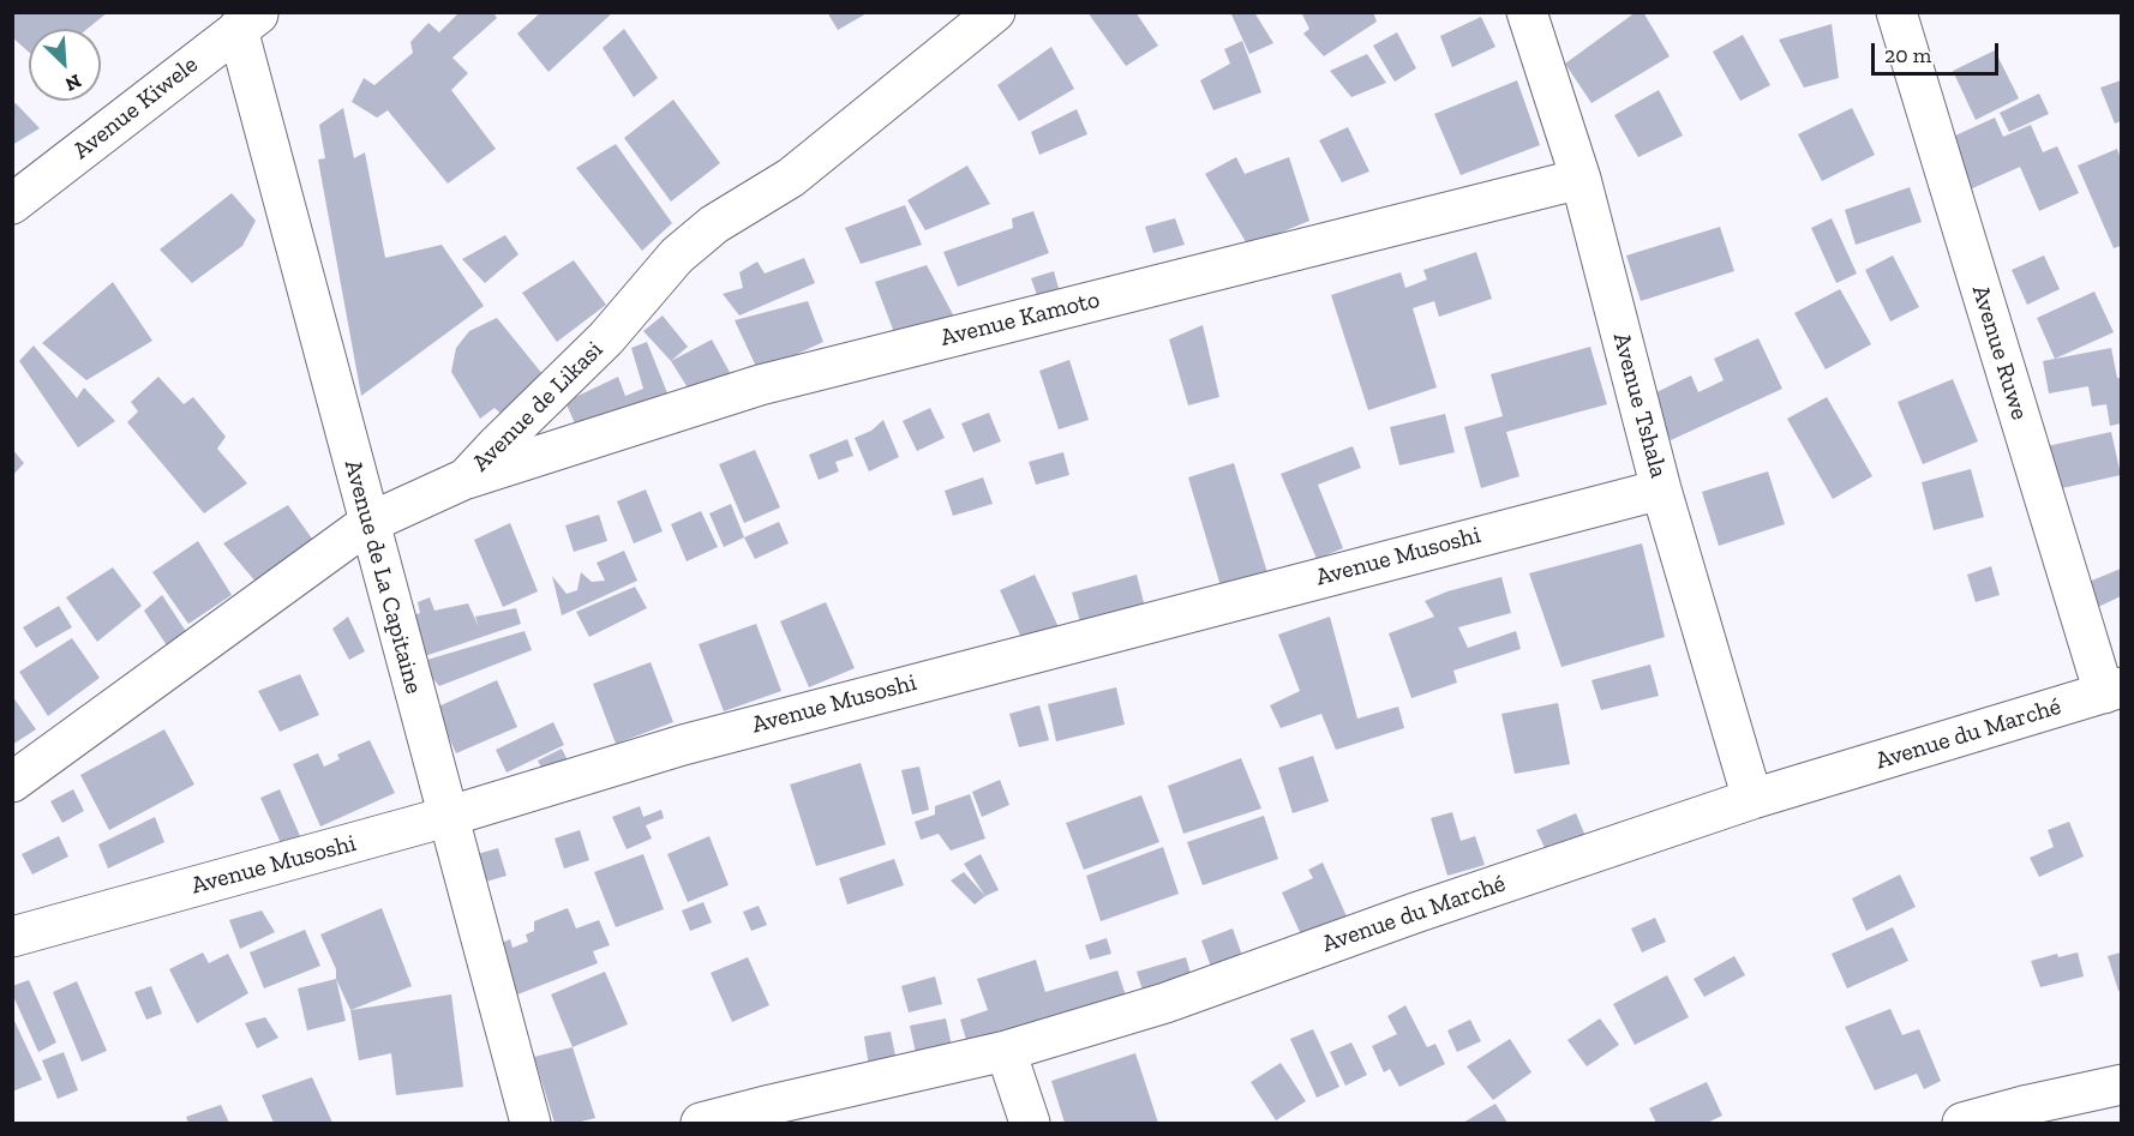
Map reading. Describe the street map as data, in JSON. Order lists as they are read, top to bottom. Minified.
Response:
{"streets":{"street":["Avenue Kiwele","Avenue Kamoto","Avenue Ruwe","Avenue Tshala","Avenue de Likasi","Avenue Musoshi","Avenue de La Capitaine","Avenue du Marché"]},"crossings":[["Avenue Kiwele","Avenue de La Capitaine"],["Avenue Kamoto","Avenue Tshala"],["Avenue Kamoto","Avenue de Likasi"],["Avenue Ruwe","Avenue du Marché"],["Avenue Tshala","Avenue Musoshi"],["Avenue Tshala","Avenue du Marché"],["Avenue de Likasi","Avenue de La Capitaine"],["Avenue Musoshi","Avenue de La Capitaine"]],"scale_bar":"20 m","north":"bottom right"}
